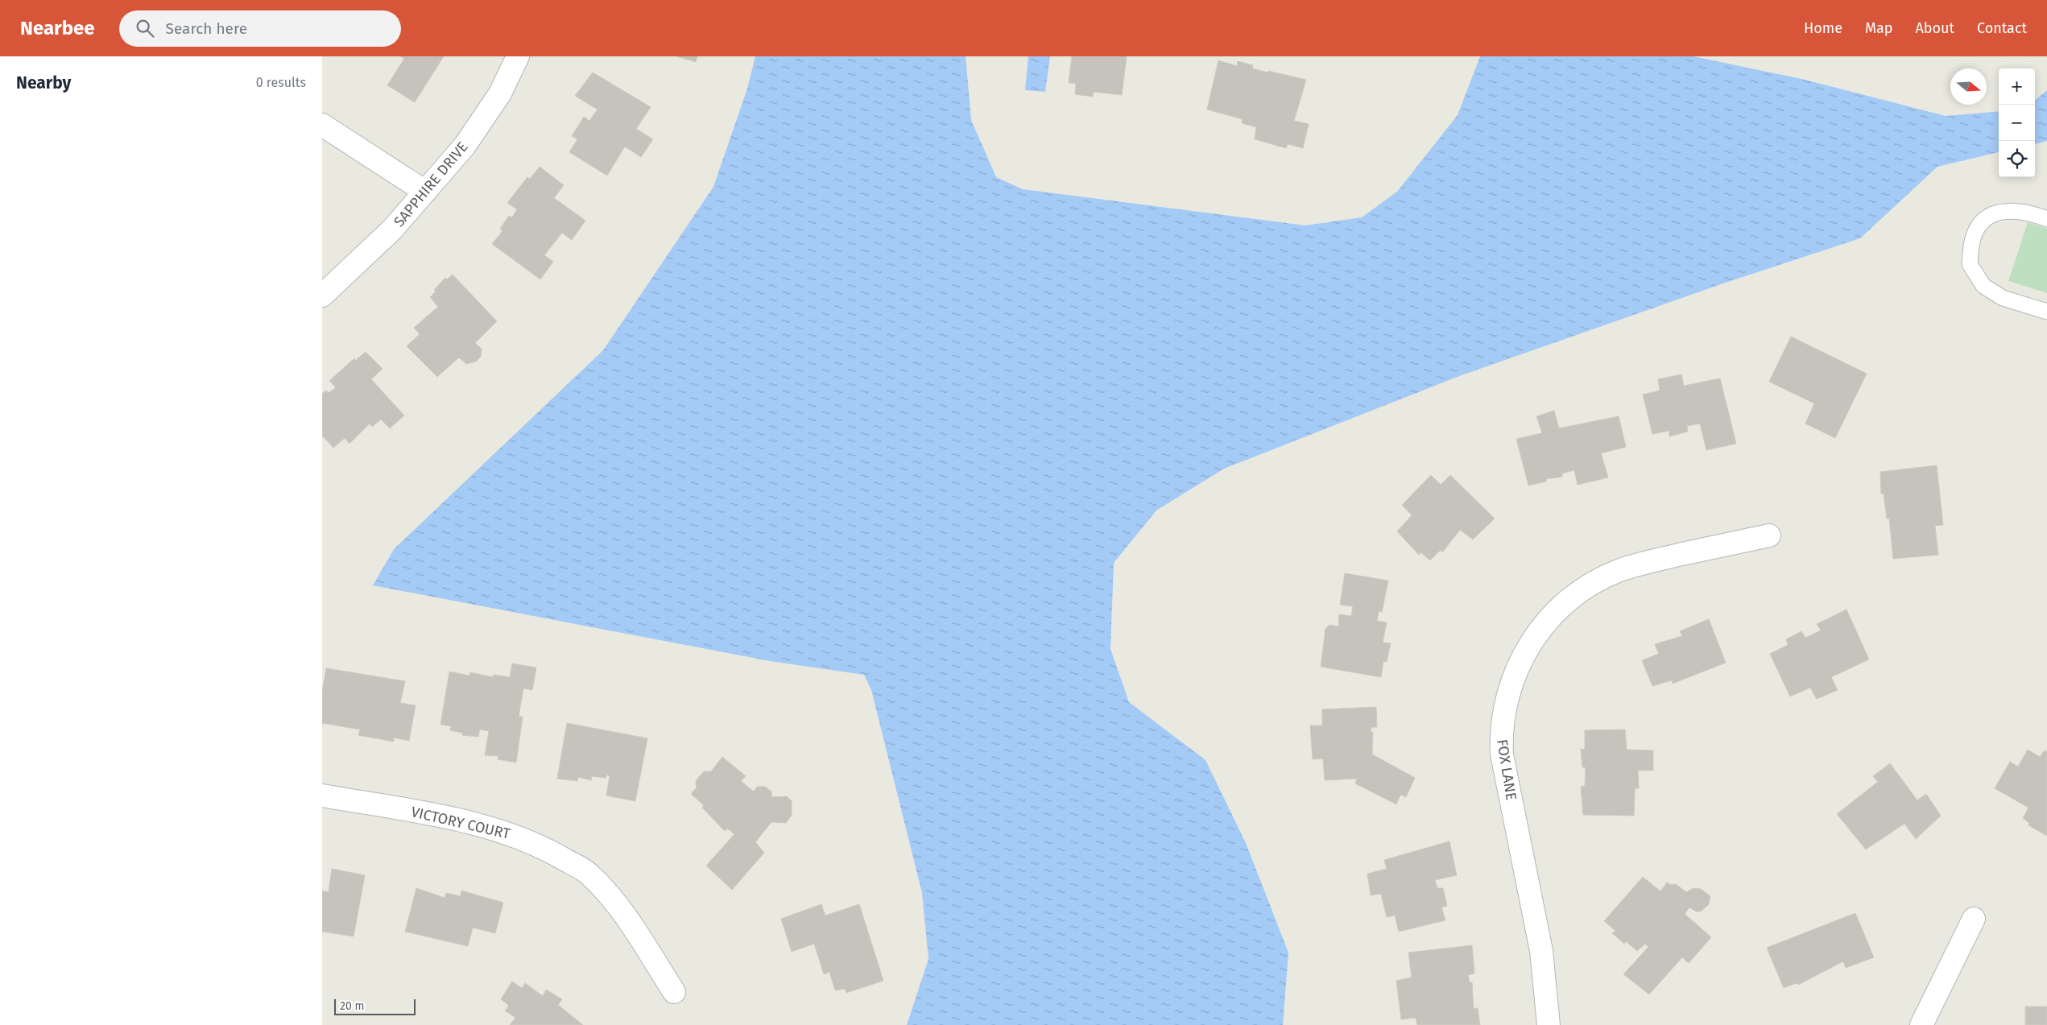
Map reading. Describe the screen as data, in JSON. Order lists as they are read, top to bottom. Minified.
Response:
{"streets":{"street":["SAPPHIRE DRIVE","FOX LANE","VICTORY COURT"]},"scale_bar":"20 m","north":"right","page":{"header":"Nearbee","search":"Search here","nav":["Home","Map","About","Contact"],"heading":["Nearby","0 results"],"map_buttons":["+","−"],"scale":"20 m"}}
